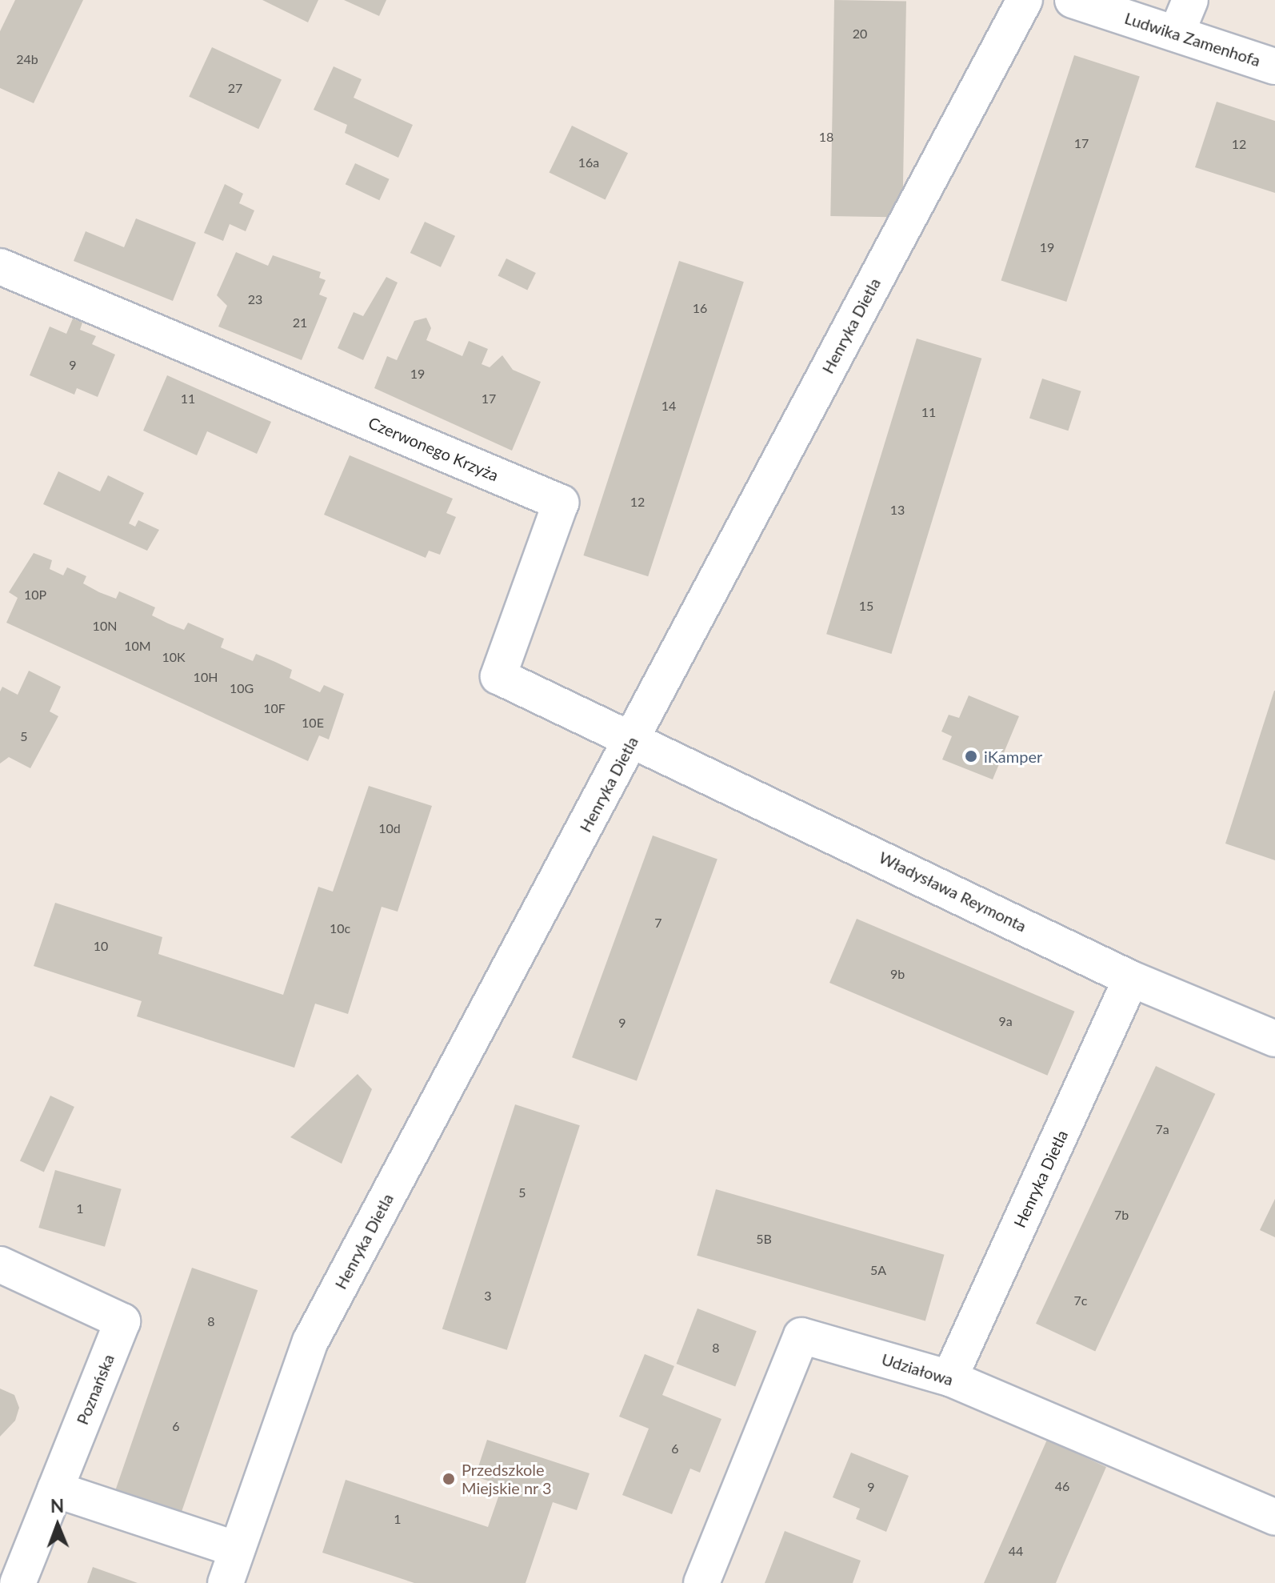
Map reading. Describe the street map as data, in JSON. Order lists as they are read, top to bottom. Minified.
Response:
{"streets":{"street":["Ludwika Zamenhofa","Henryka Dietla","Czerwonego Krzyża","Władysława Reymonta","Udziałowa","Poznańska"]},"crossings":[["Henryka Dietla","Czerwonego Krzyża"],["Henryka Dietla","Władysława Reymonta"],["Henryka Dietla","Udziałowa"],["Czerwonego Krzyża","Władysława Reymonta"]],"places":["iKamper","Przedszkole Miejskie nr 3"],"house_numbers":["20","24b","27","18","17","12","16a","19","23","16","21","9","19","11","17","14","11","12","13","10P","15","10N","10M","10K","10H","10G","10F","10E","5","10d","7","10c","10","9b","9a","9","7a","5","1","7b","5B","5A","3","7c","8","8","6","6","46","9","1","44"],"north":"top"}
